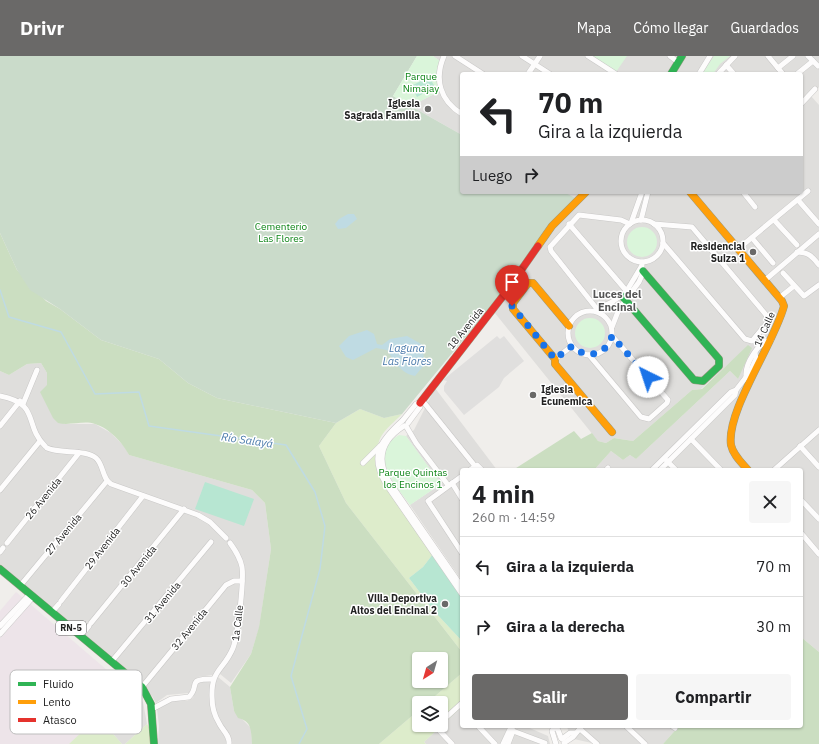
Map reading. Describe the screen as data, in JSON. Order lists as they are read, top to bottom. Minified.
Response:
{"streets":{"street":["18 Avenida","14 Calle","26 Avenida","27 Avenida","29 Avenida","30 Avenida","31 Avenida","1a Calle","RN-5","32 Avenida"]},"crossings":[["27 Avenida","1a Calle"],["27 Avenida","RN-5"],["29 Avenida","1a Calle"],["29 Avenida","RN-5"],["30 Avenida","1a Calle"],["30 Avenida","RN-5"],["31 Avenida","RN-5"],["1a Calle","32 Avenida"],["RN-5","32 Avenida"]],"districts":["Luces del Encinal"],"water":["Laguna Las Flores","Río Salayá"],"parks":["Parque Nimajay","Cementerio Las Flores","Parque Quintas los Encinos 1"],"places":["Iglesia Sagrada Familia","Residencial Suiza 1","Iglesia Ecunemica","Villa Deportiva Altos del Encinal 2"],"legend":["Fluido","Lento","Atasco"],"north":"bottom left","page":{"header":"Drivr","nav":["Mapa","Cómo llegar","Guardados"],"turn":["70 m","Gira a la izquierda"],"then":"Luego","heading":["4 min","260 m · 14:59"],"list":[{"name":"Gira a la izquierda","value":"70 m"},{"name":"Gira a la derecha","value":"30 m"}],"buttons":["Salir","Compartir"]}}
